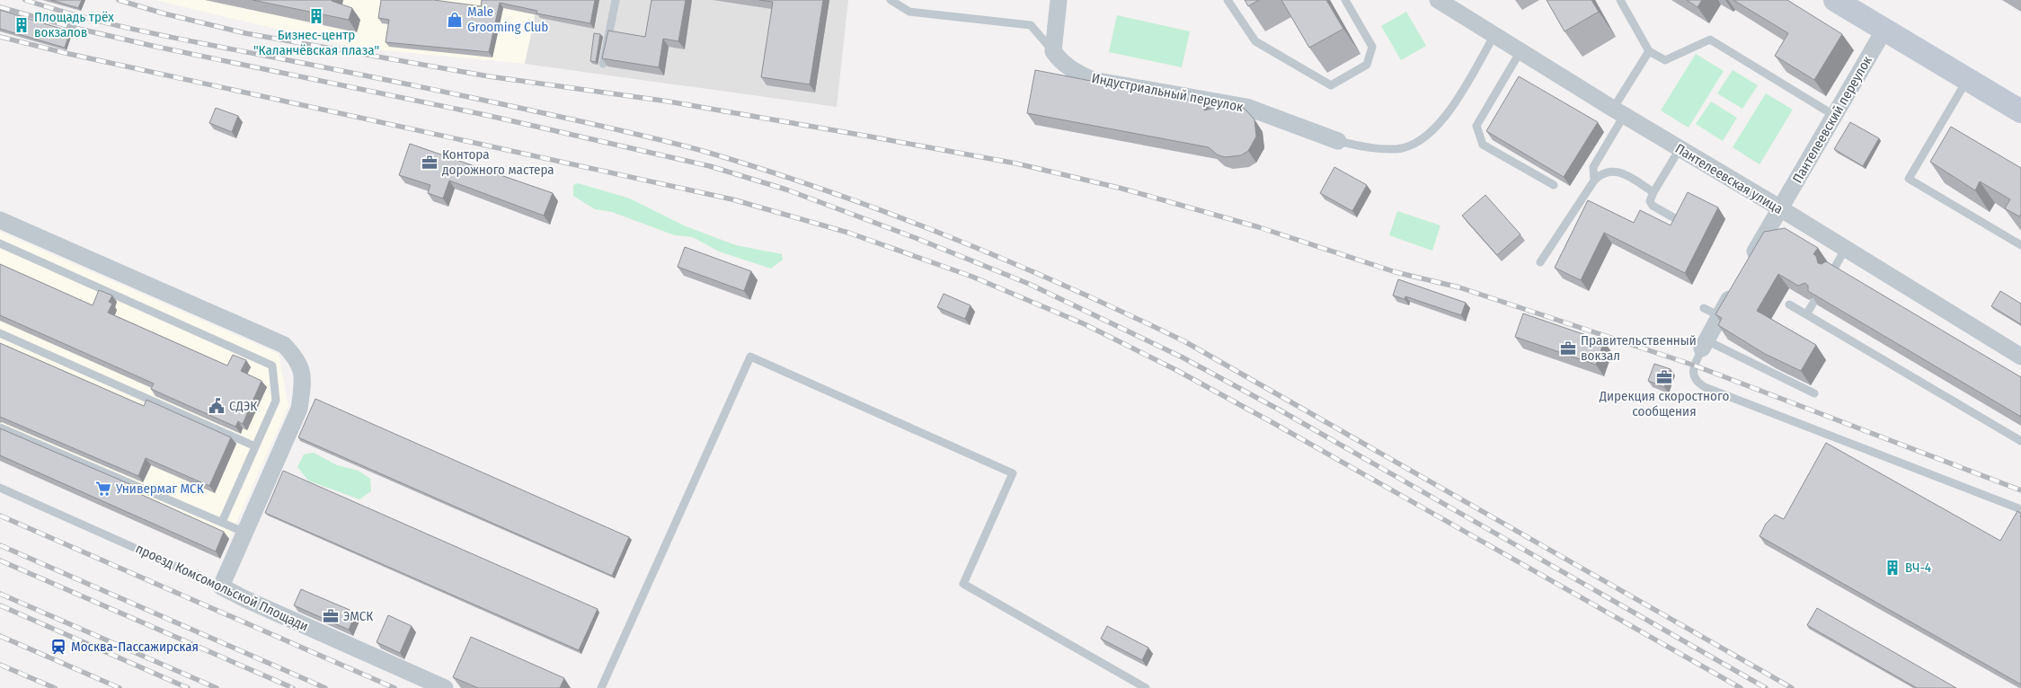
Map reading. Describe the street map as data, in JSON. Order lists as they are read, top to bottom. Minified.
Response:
{"streets":{"street":["Индустриальный переулок","Пантелеевский переулок","Пантелеевская улица","проезд Комсомольской Площади"]},"crossings":[["Пантелеевский переулок","Пантелеевская улица"]],"places":{"building":["Бизнес-центр \"Каланчёвская плаза\"","Площадь трёх вокзалов","ВЧ-4"],"shop":["Male Grooming Club"],"office":["Контора дорожного мастера","Правительственный вокзал","Дирекция скоростного сообщения","ЭМСК"],"public building":["СДЭК"],"supermarket":["Универмаг МСК"],"station":["Москва-Пассажирская"]}}
